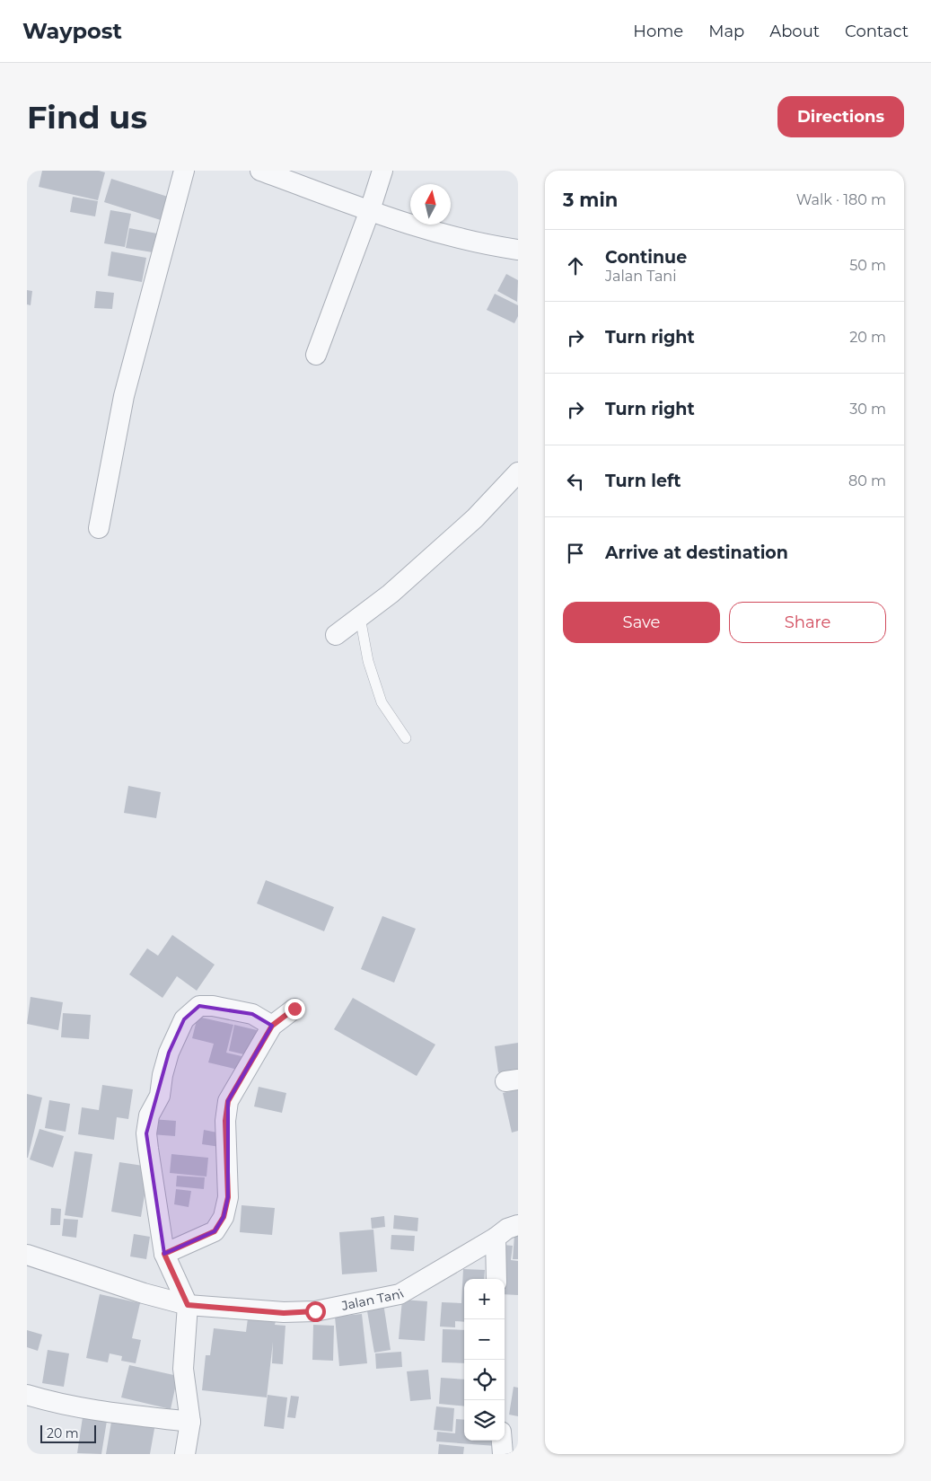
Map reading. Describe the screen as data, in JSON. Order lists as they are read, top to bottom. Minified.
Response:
{"streets":{"street":["Jalan Tani"]},"scale_bar":"20 m","north":"top","page":{"header":"Waypost","nav":["Home","Map","About","Contact"],"buttons":["Directions",["Save","Share"]],"title":"Find us","heading":["3 min","Walk · 180 m"],"list":[["Continue","Jalan Tani","50 m"],["Turn right","20 m"],["Turn right","30 m"],["Turn left","80 m"],"Arrive at destination"],"map_buttons":["+","−"],"scale":"20 m"}}
